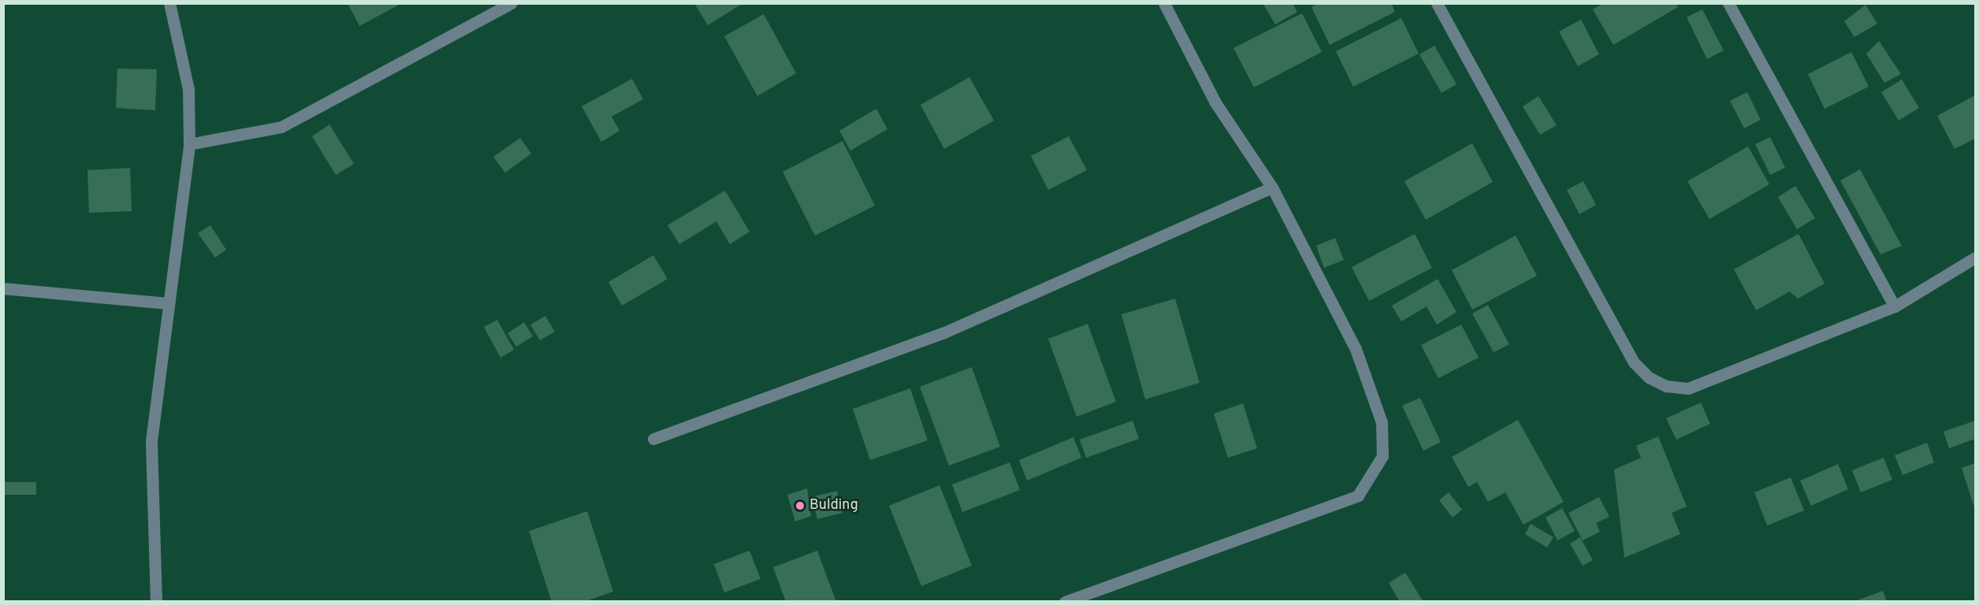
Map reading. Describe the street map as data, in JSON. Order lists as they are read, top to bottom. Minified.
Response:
{"places":["Bulding"]}
